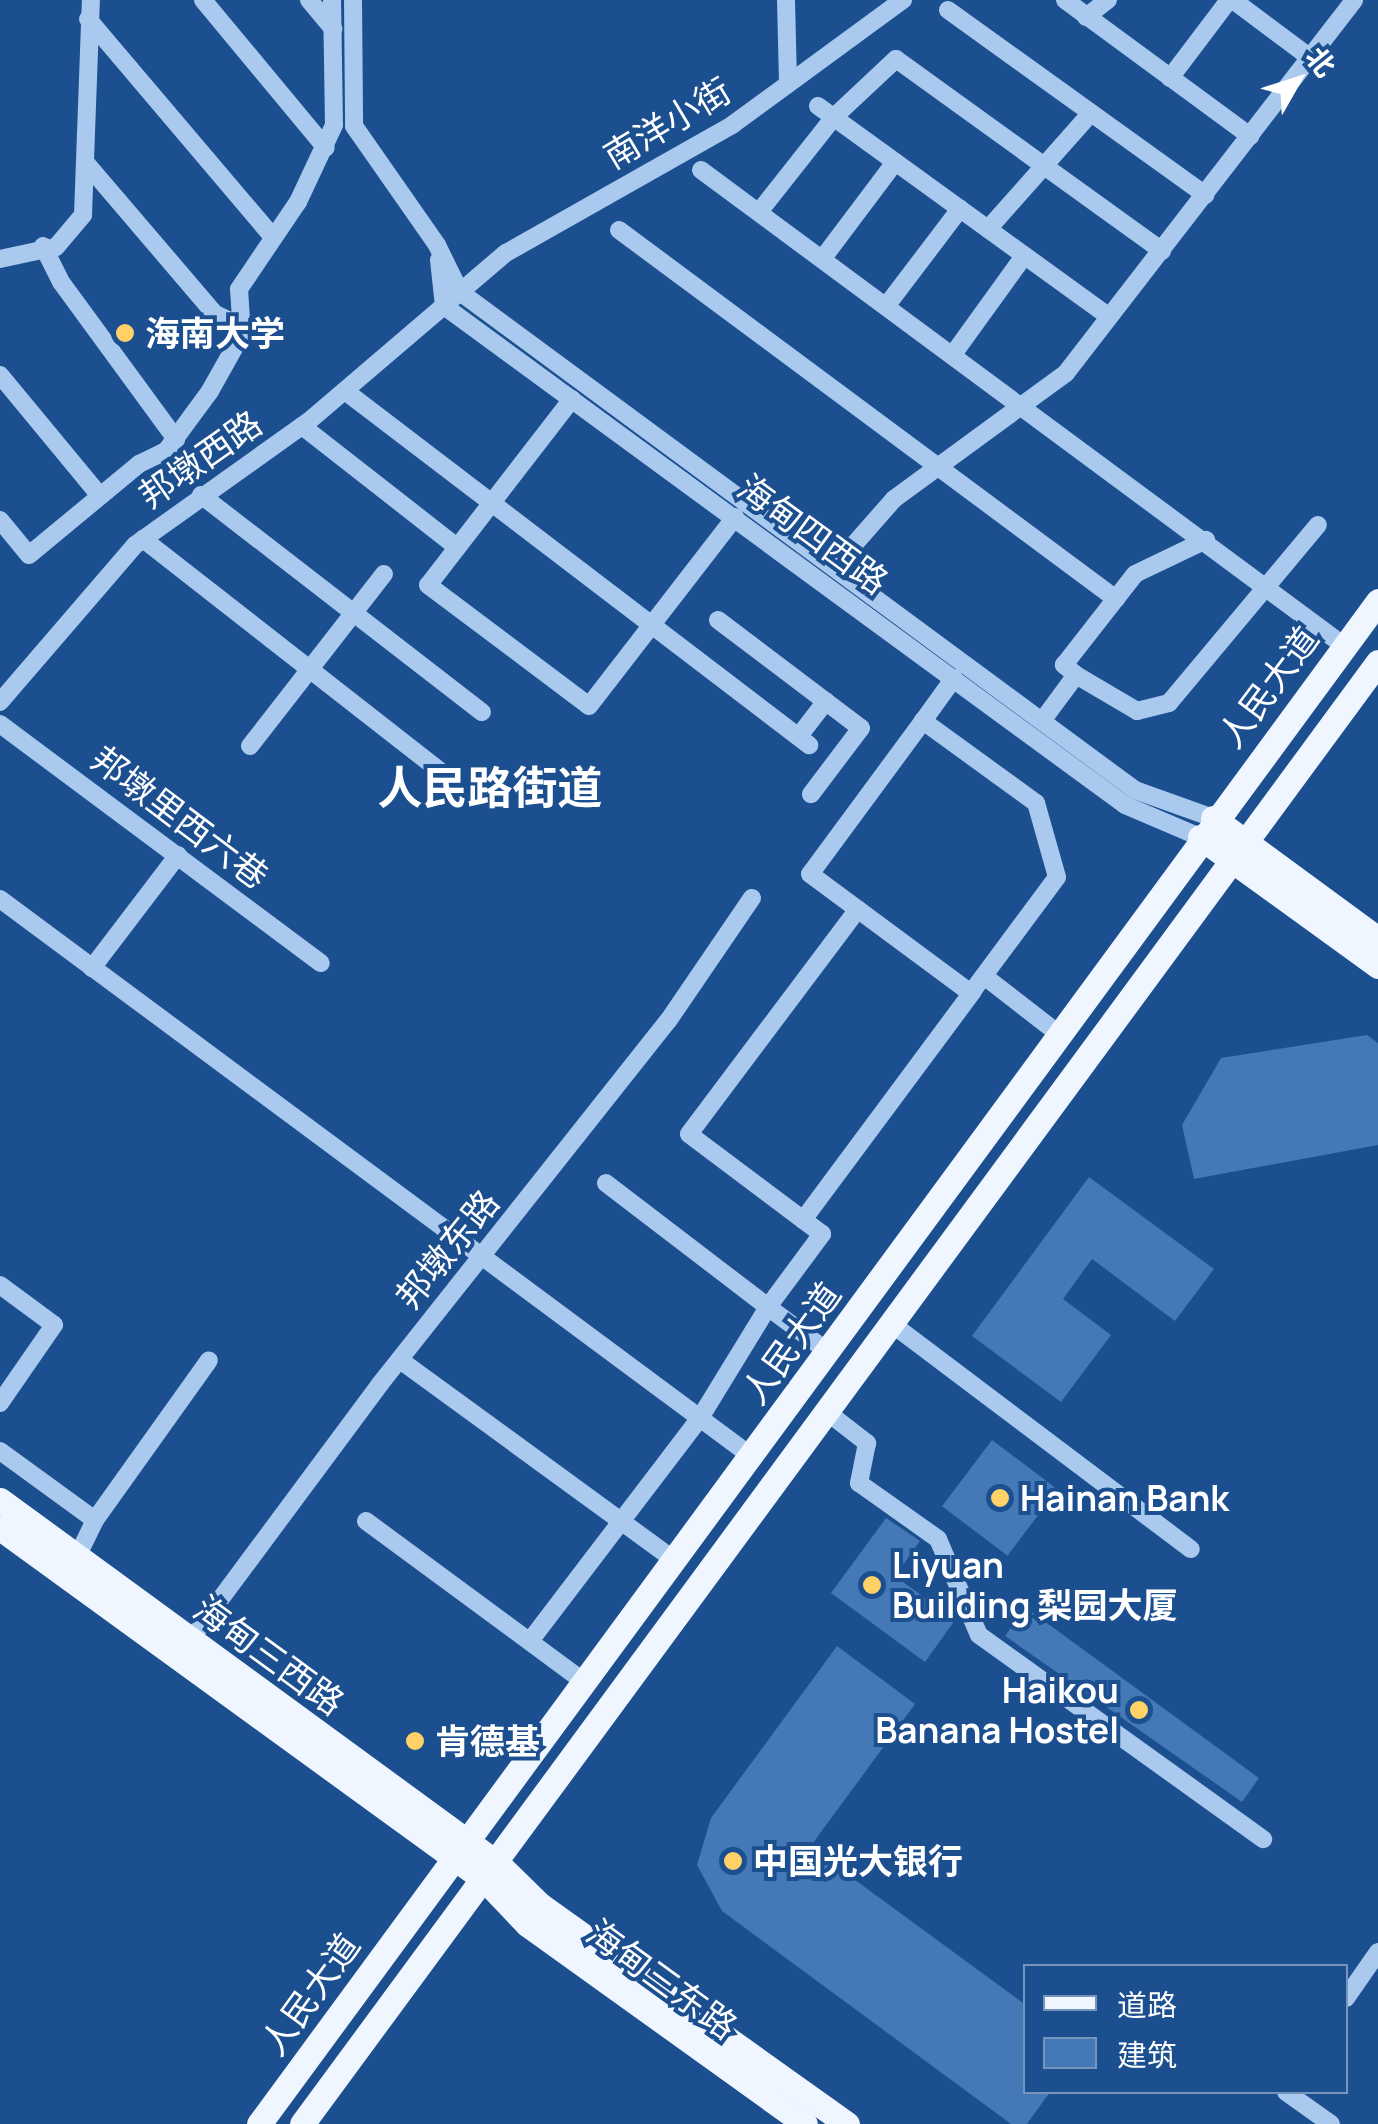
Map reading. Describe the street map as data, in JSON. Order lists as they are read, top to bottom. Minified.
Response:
{"streets":{"main road":["人民大道","海甸三西路","海甸三东路"],"street":["南洋小街","邦墩西路","海甸四西路","邦墩里西六巷","邦墩东路"]},"crossings":[["南洋小街","邦墩西路"],["南洋小街","海甸四西路"],["邦墩西路","海甸四西路"],["海甸四西路","人民大道"],["人民大道","海甸三西路"],["人民大道","海甸三东路"],["邦墩东路","海甸三西路"],["海甸三西路","海甸三东路"]],"districts":["人民路街道"],"places":["海南大学","Hainan Bank","Liyuan Building 梨园大厦","Haikou Banana Hostel","肯德基","中国光大银行"],"legend":["道路","建筑"],"north":"top right"}
